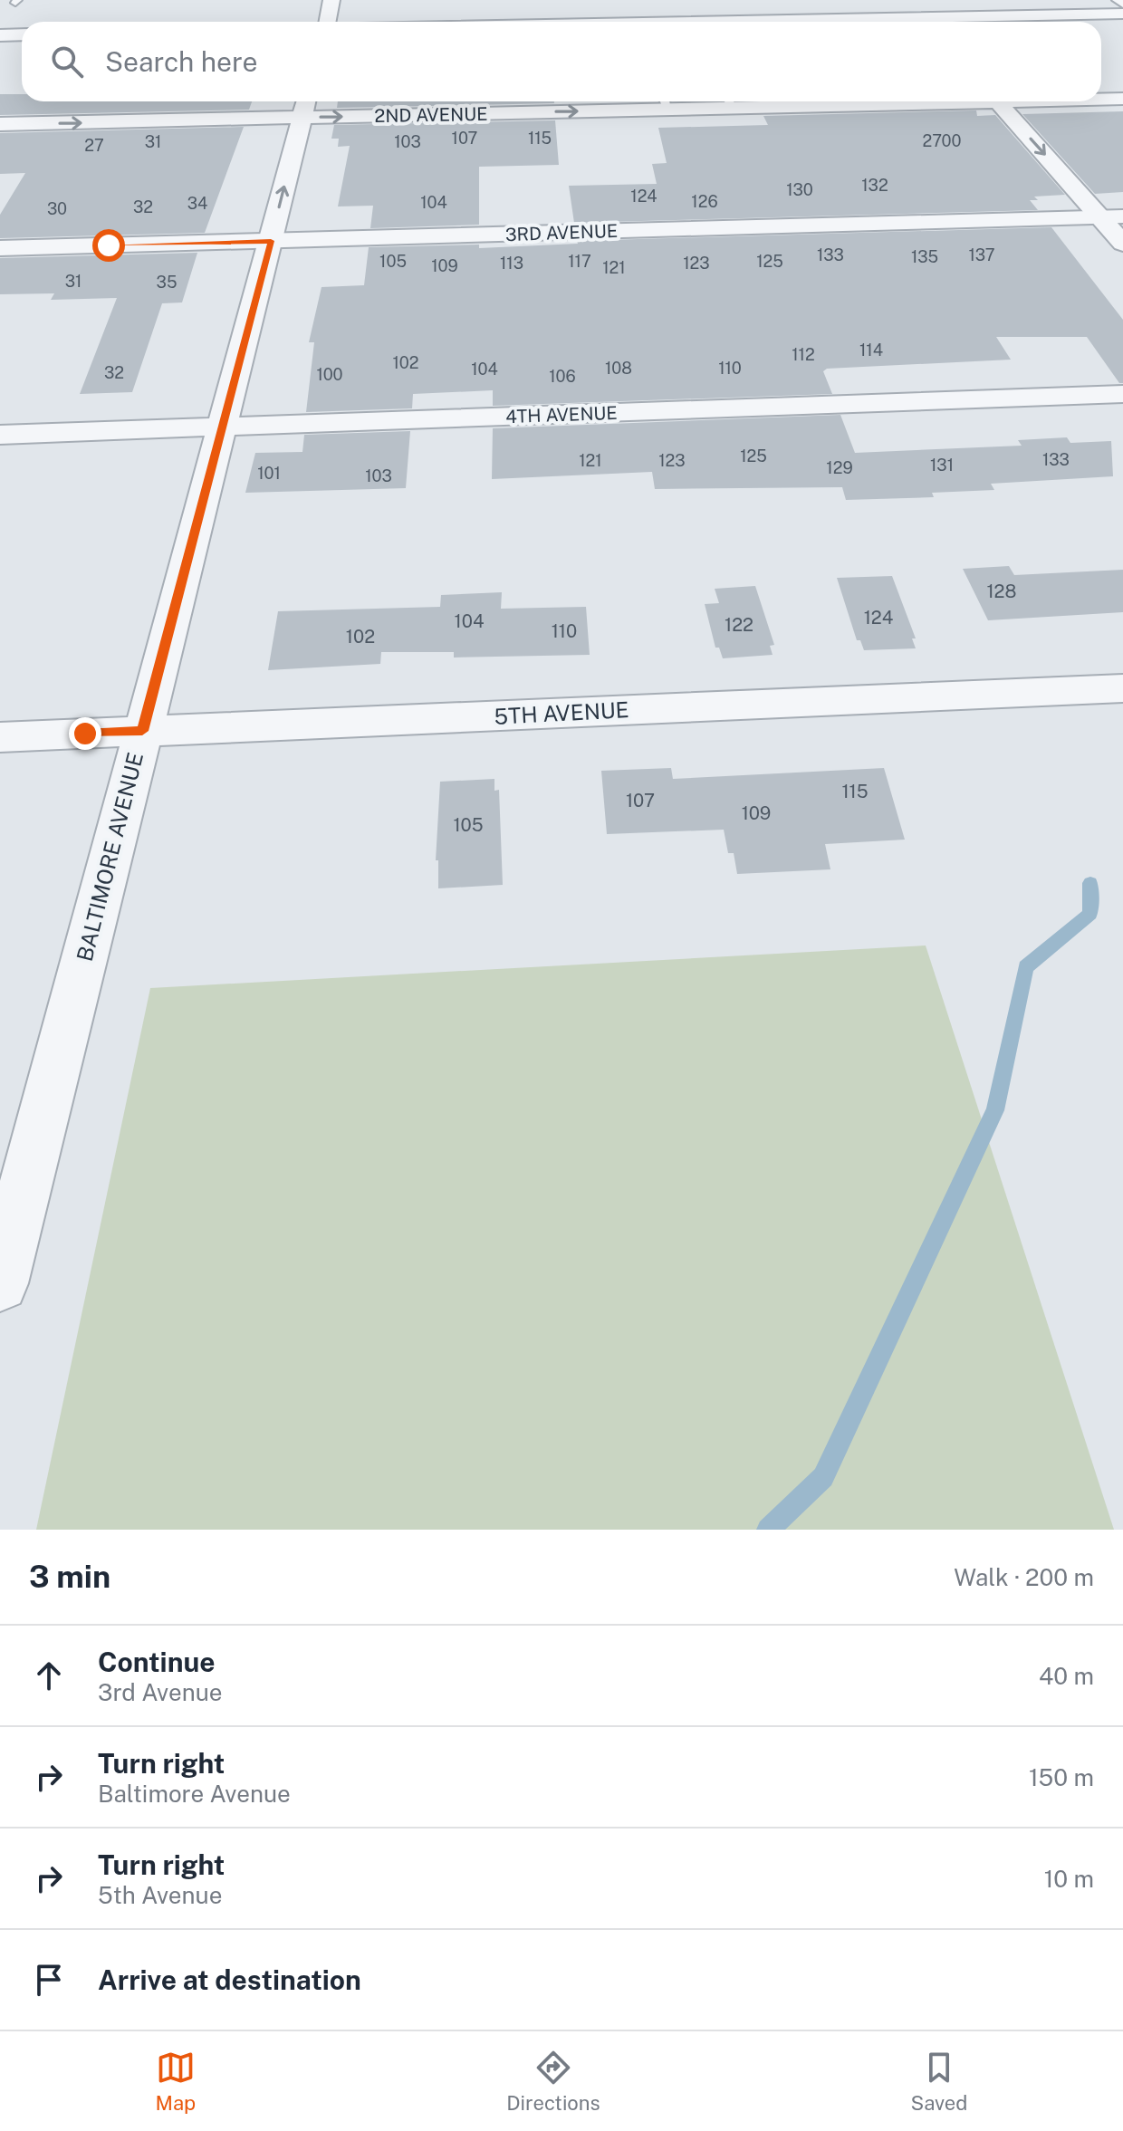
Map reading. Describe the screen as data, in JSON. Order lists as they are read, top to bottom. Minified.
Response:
{"streets":{"street":["2ND AVENUE","3RD AVENUE","4TH AVENUE","5TH AVENUE","BALTIMORE AVENUE"]},"crossings":[["2ND AVENUE","BALTIMORE AVENUE"],["3RD AVENUE","BALTIMORE AVENUE"],["4TH AVENUE","BALTIMORE AVENUE"],["5TH AVENUE","BALTIMORE AVENUE"]],"one_way":["2ND AVENUE"],"house_numbers":["107","115","2700","31","103","27","132","130","124","126","104","34","32","30","133","137","135","105","117","125","113","123","109","121","31","35","114","112","102","108","110","104","32","100","106","125","133","121","123","131","129","101","103","128","124","104","122","110","102","115","107","109","105"],"page":{"search":"Search here","heading":["3 min","Walk · 200 m"],"list":[["Continue","3rd Avenue","40 m"],["Turn right","Baltimore Avenue","150 m"],["Turn right","5th Avenue","10 m"],"Arrive at destination"],"nav":["Map","Directions","Saved"]}}
